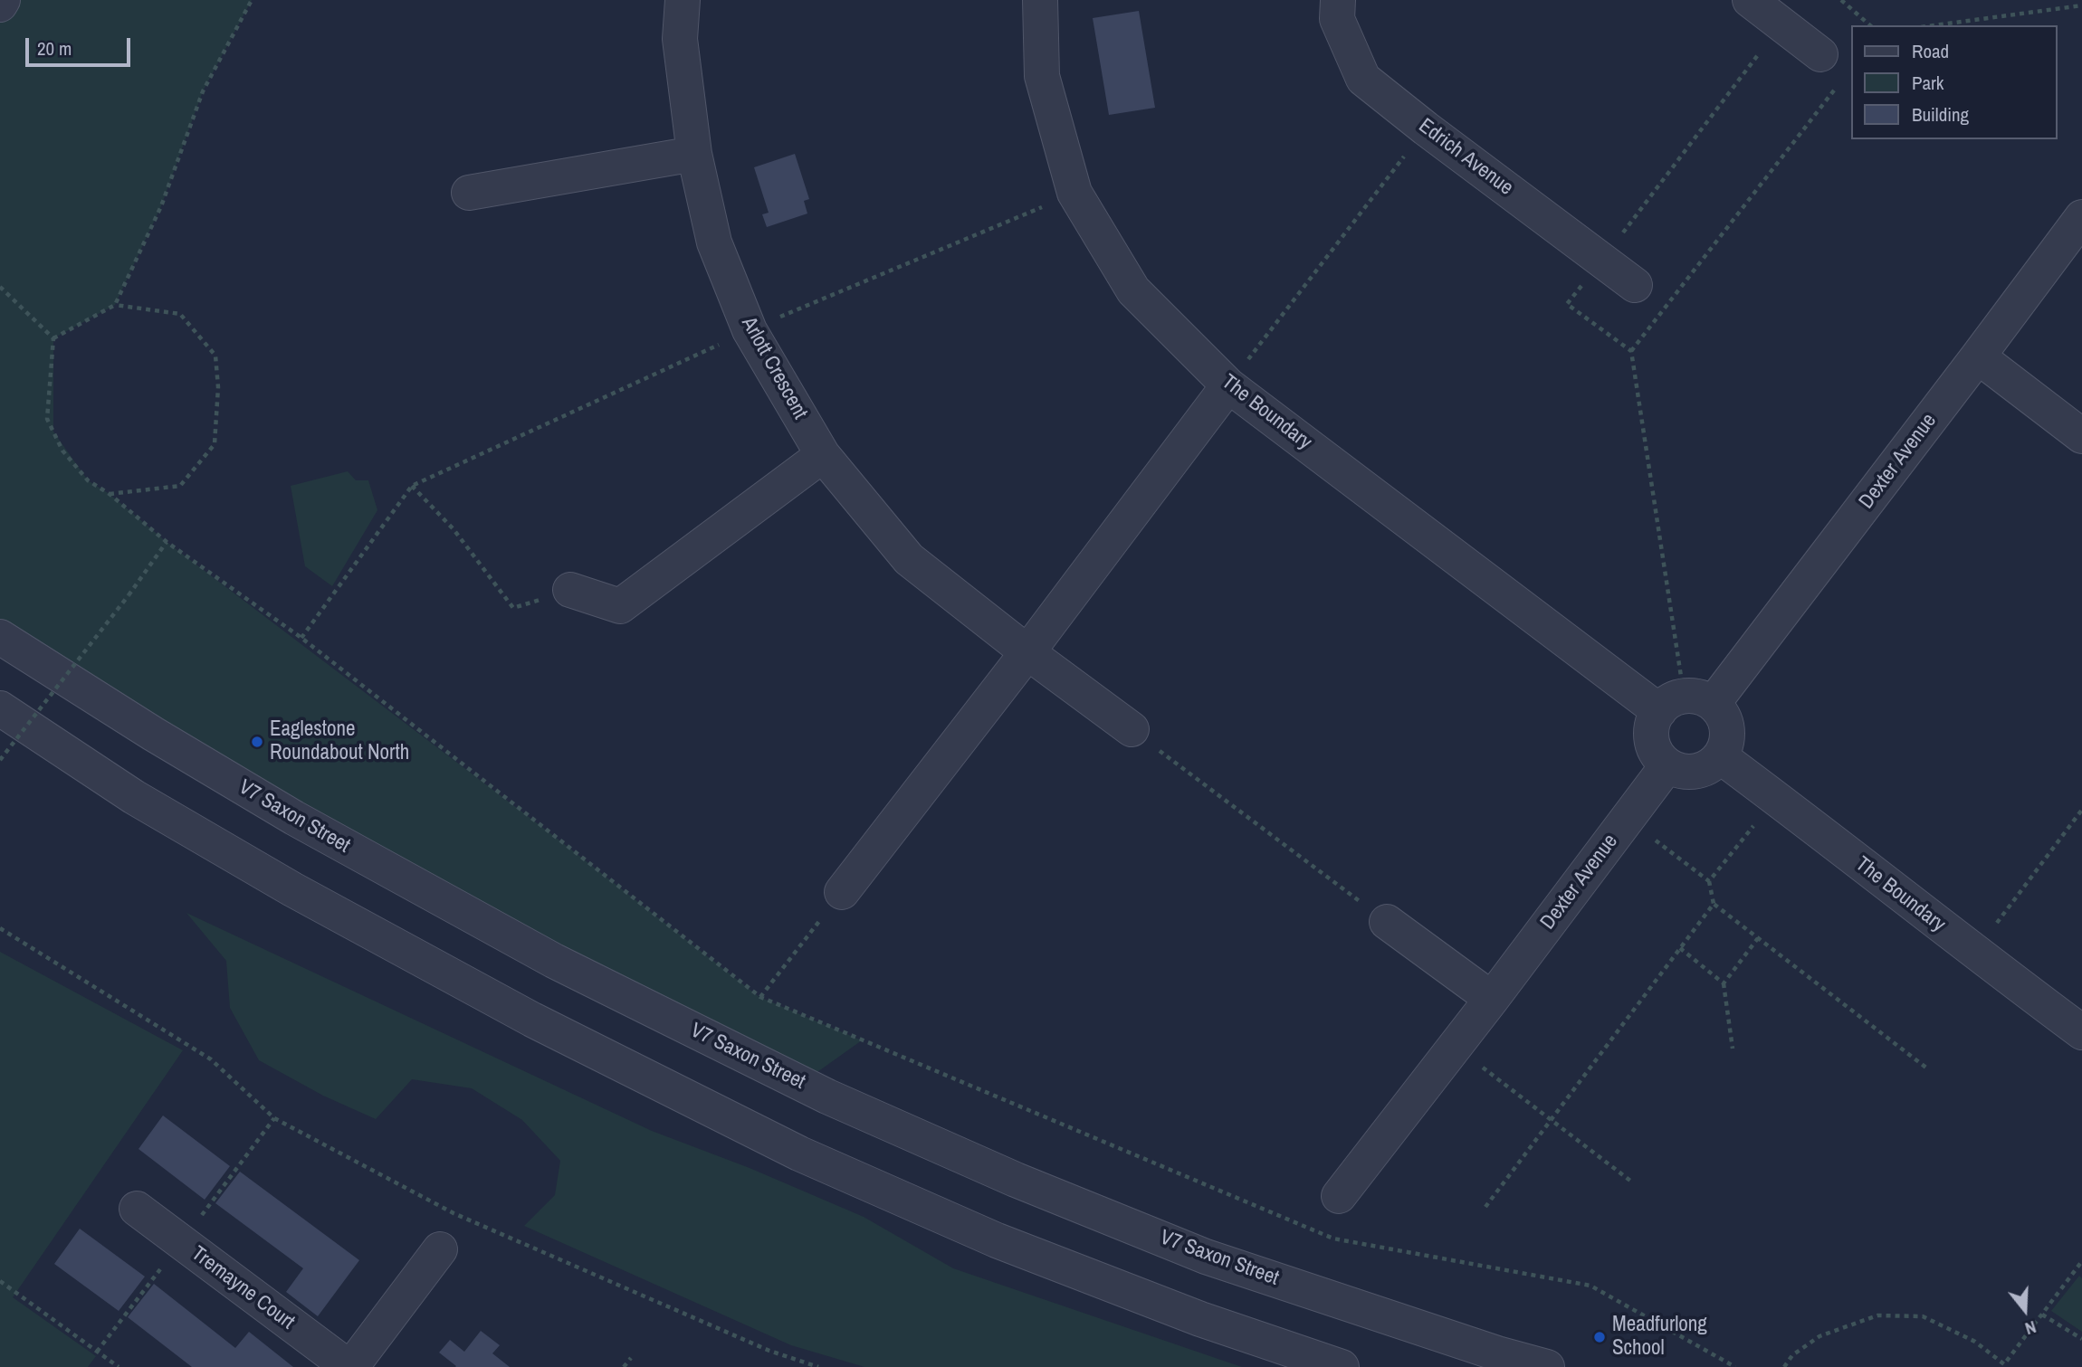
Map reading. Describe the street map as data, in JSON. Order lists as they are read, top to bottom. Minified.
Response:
{"streets":{"street":["Edrich Avenue","Arlott Crescent","The Boundary","Dexter Avenue","V7 Saxon Street","Tremayne Court"]},"crossings":[["The Boundary","Dexter Avenue"]],"places":["Eaglestone Roundabout North","Meadfurlong School"],"legend":["Road","Park","Building"],"scale_bar":"20 m","north":"bottom"}
